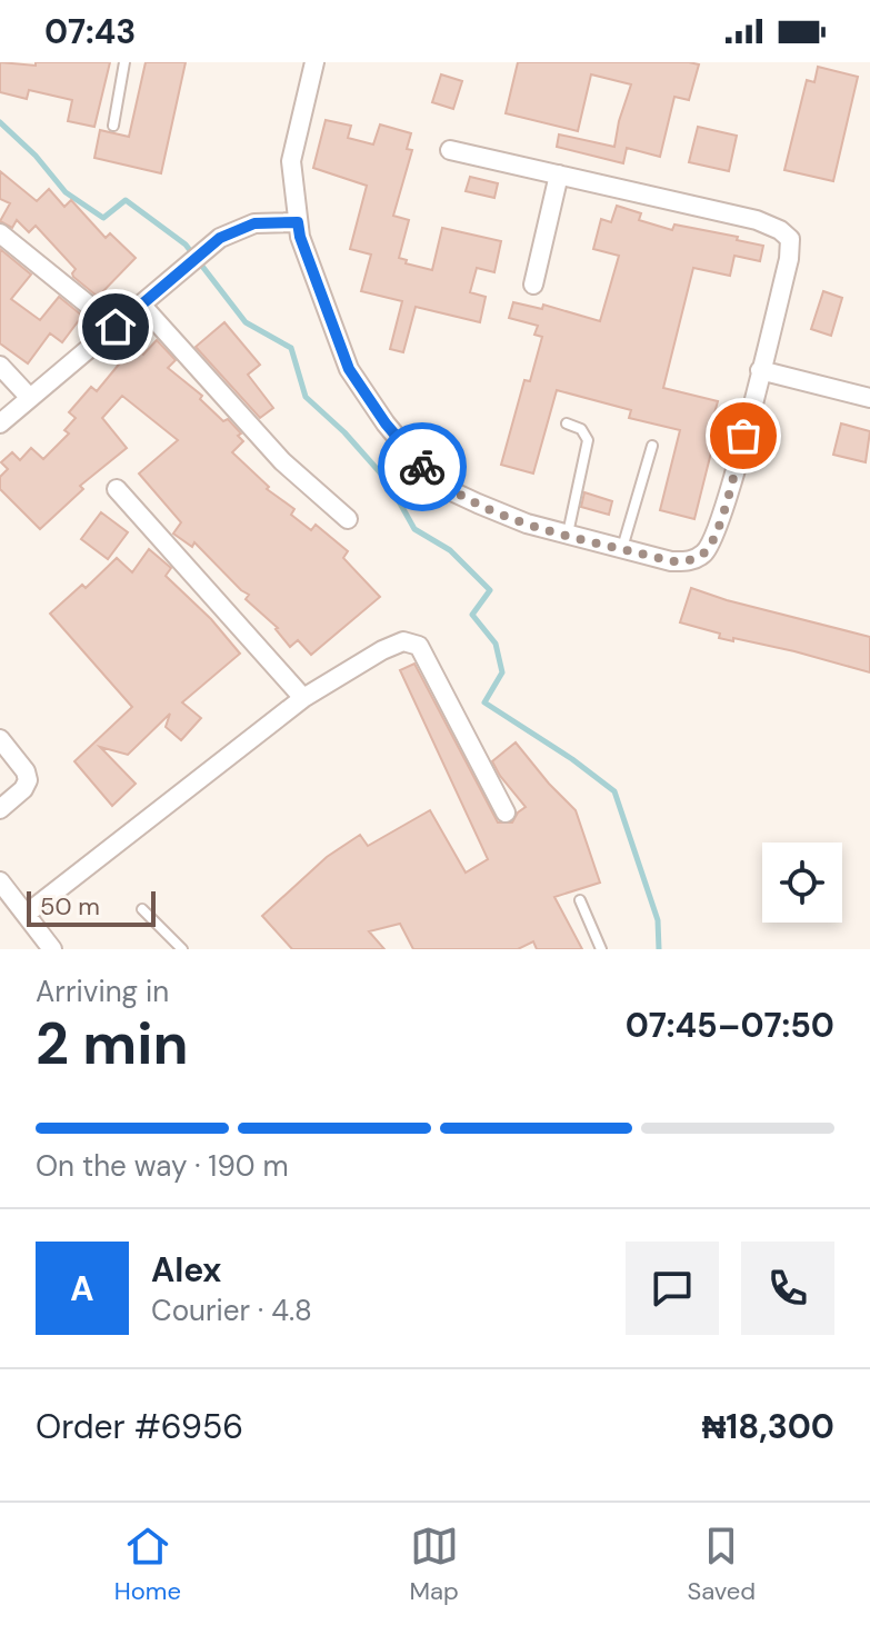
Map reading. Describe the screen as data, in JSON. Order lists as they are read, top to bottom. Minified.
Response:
{"scale_bar":"50 m","page":{"status":"07:43","scale":"50 m","heading":["2 min","Arriving in","07:45–07:50"],"panel":["Alex","Courier · 4.8","Order #6956","₦18,300"],"bar":"On the way · 190 m","round":"A","tabs":["Home","Map","Saved"]}}
